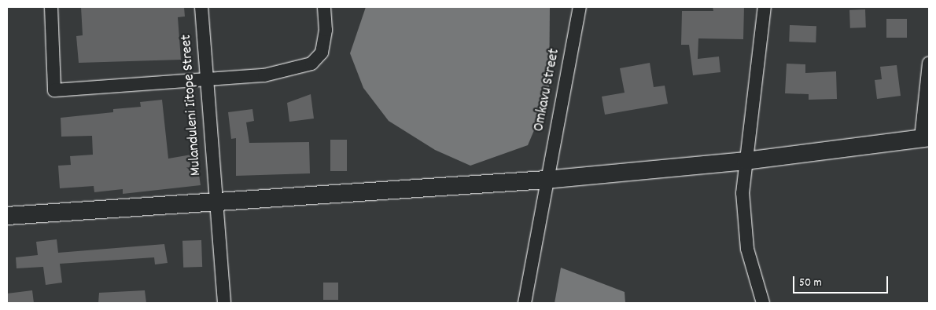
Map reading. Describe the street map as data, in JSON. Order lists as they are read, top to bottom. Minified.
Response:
{"streets":{"street":["Omkavu Street","Mulanduleni Iitope Street"]},"scale_bar":"50 m"}
